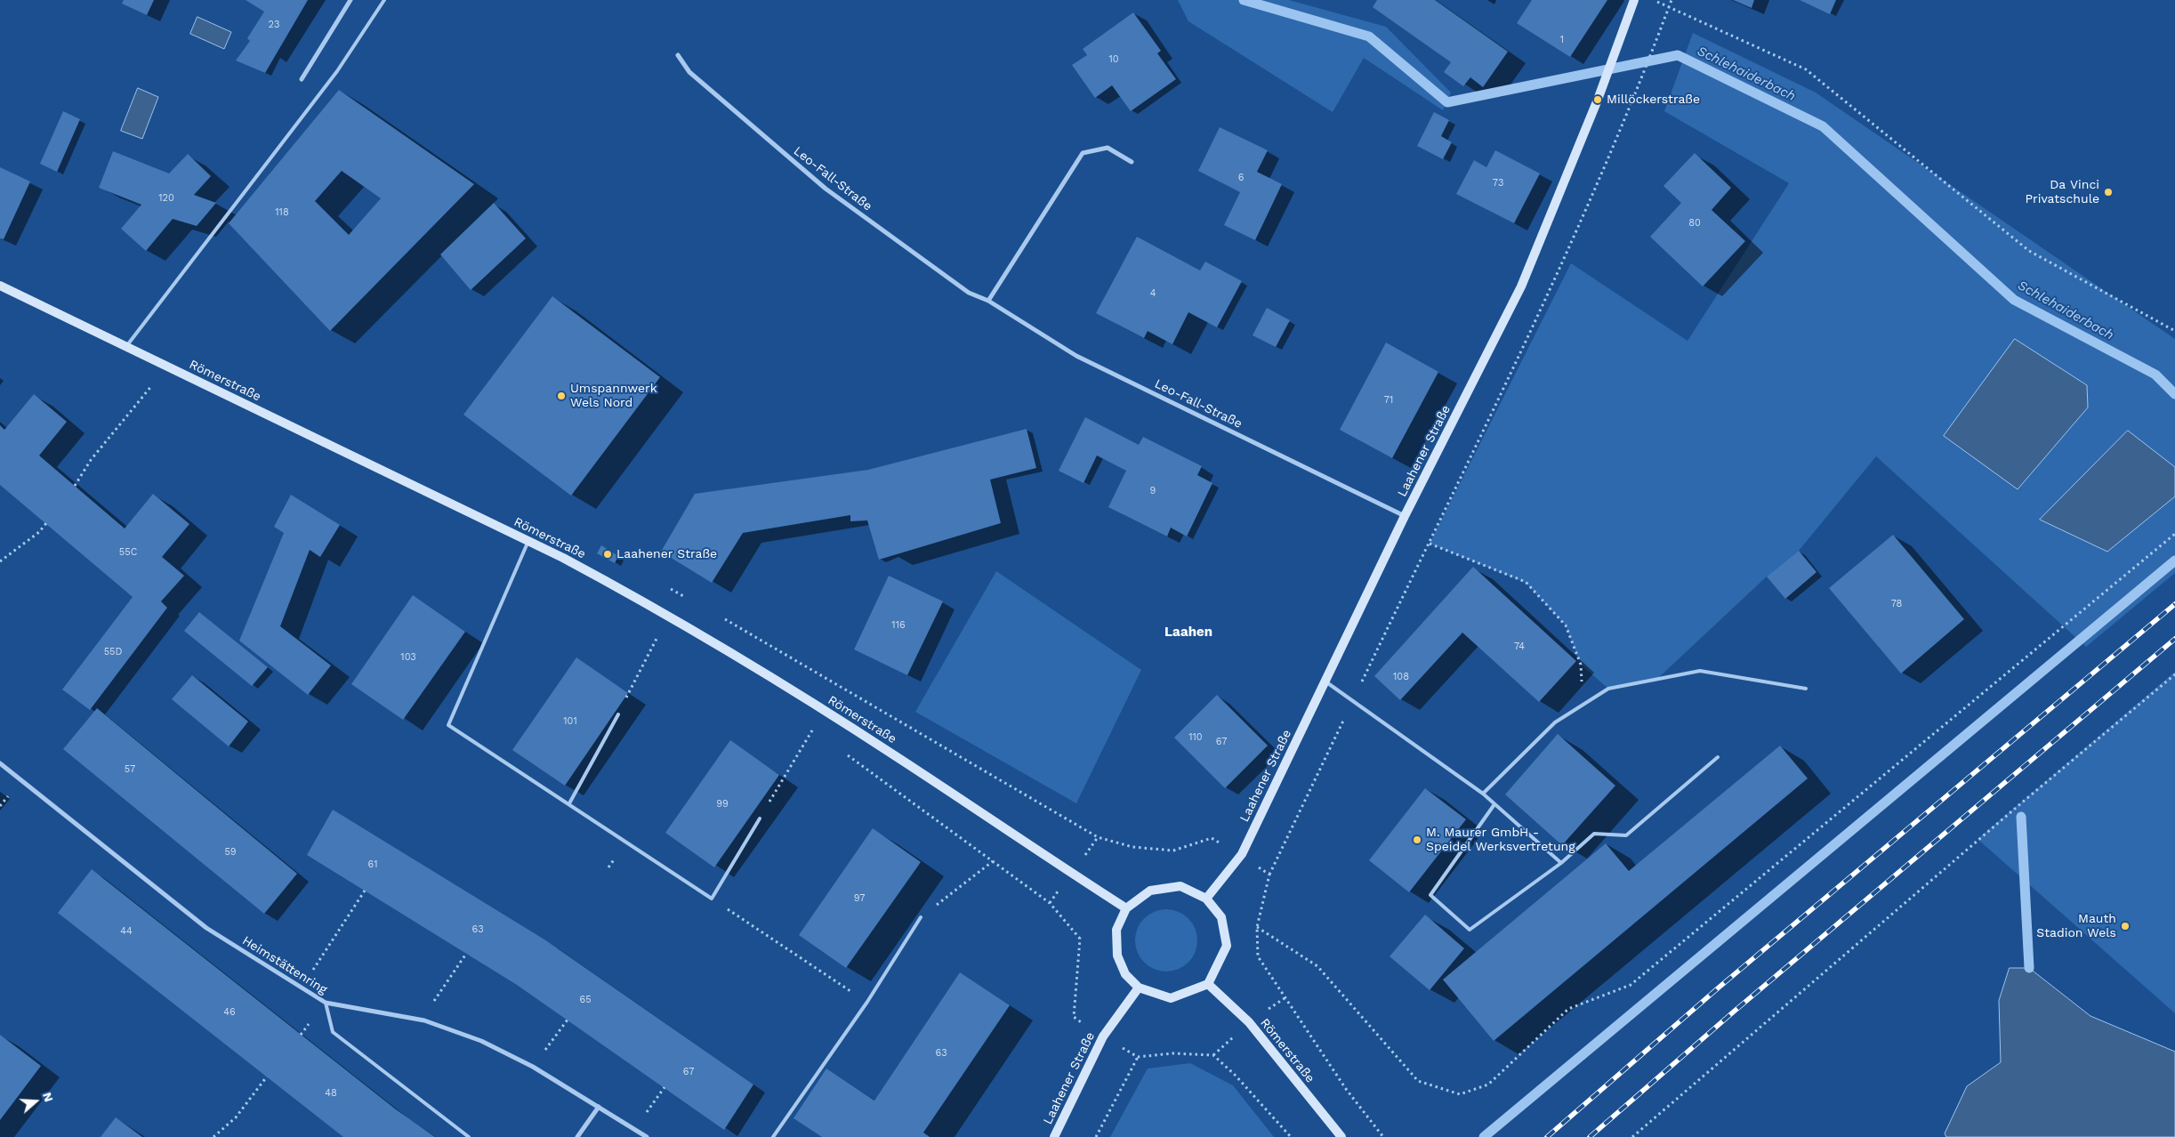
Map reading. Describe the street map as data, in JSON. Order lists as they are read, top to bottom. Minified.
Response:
{"streets":{"main road":["Römerstraße","Laahener Straße"],"street":["Leo-Fall-Straße","Heimstättenring"]},"crossings":[["Leo-Fall-Straße","Laahener Straße"],["Römerstraße","Laahener Straße"]],"districts":["Laahen"],"water":["Schlehaiderbach"],"places":["Millöckerstraße","Da Vinci Privatschule","Umspannwerk Wels Nord","Laahener Straße","M. Maurer GmbH - Speidel Werksvertretung","Mauth Stadion Wels"],"house_numbers":["23","1","10","6","73","120","118","80","4","71","9","55C","78","116","74","55D","103","108","101","110","67","57","99","59","61","97","63","44","65","46","63","67","48"],"north":"right"}
